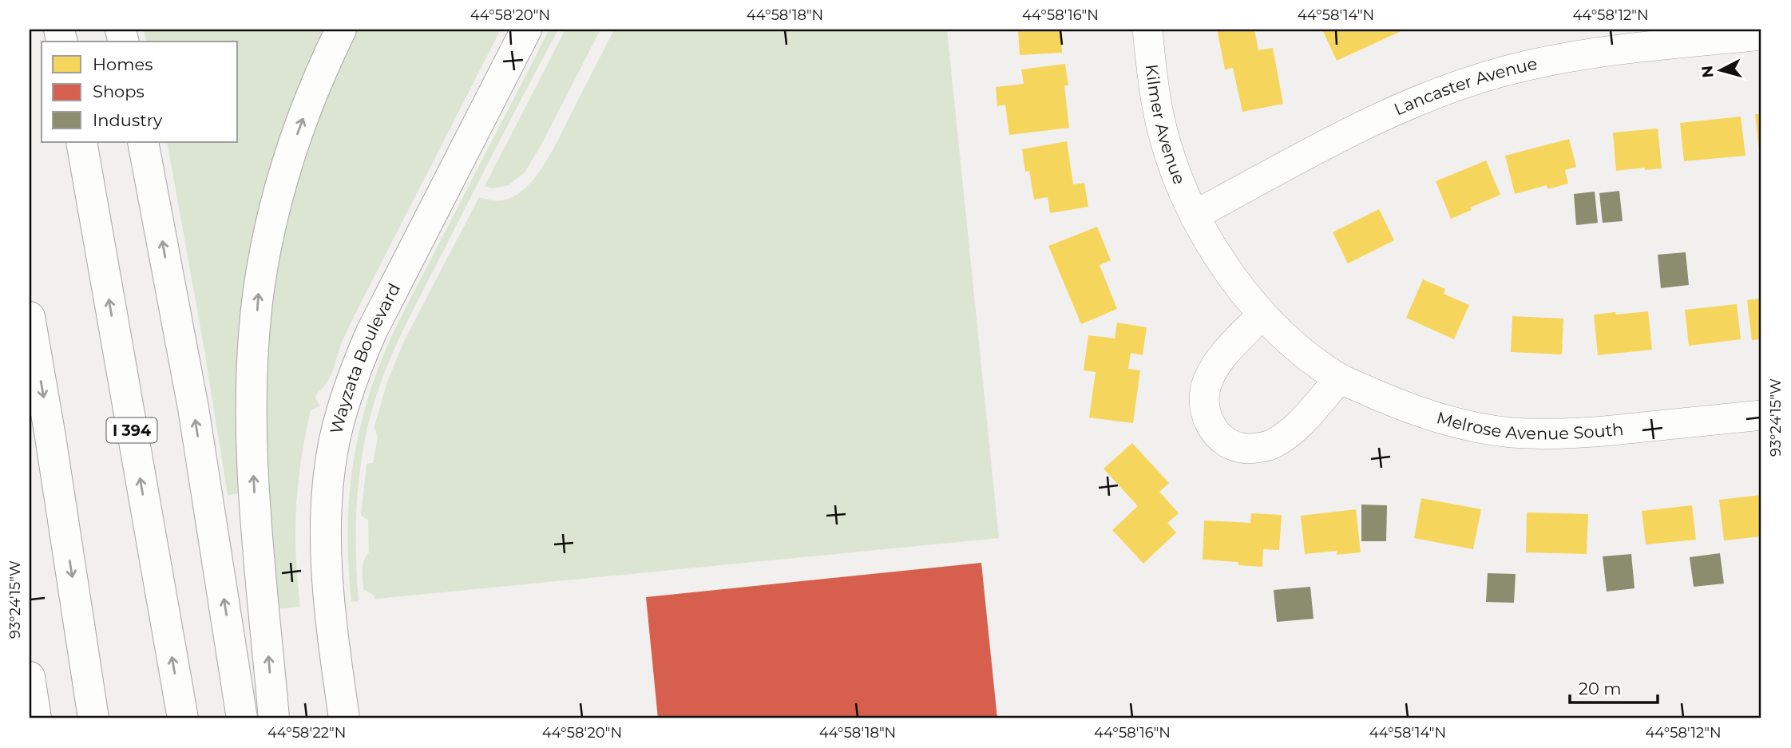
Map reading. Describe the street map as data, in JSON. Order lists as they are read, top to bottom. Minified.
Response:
{"streets":{"main road":["Wayzata Boulevard","I 394"],"street":["Lancaster Avenue","Kilmer Avenue","Melrose Avenue South"]},"crossings":[["Lancaster Avenue","Kilmer Avenue"],["Lancaster Avenue","Melrose Avenue South"],["Kilmer Avenue","Melrose Avenue South"]],"legend":["Homes","Shops","Industry"],"scale_bar":"20 m","north":"left","coordinates":["44°58'20\"N","44°58'18\"N","44°58'16\"N","44°58'14\"N","44°58'12\"N","93°24'15\"W","44°58'22\"N"]}
